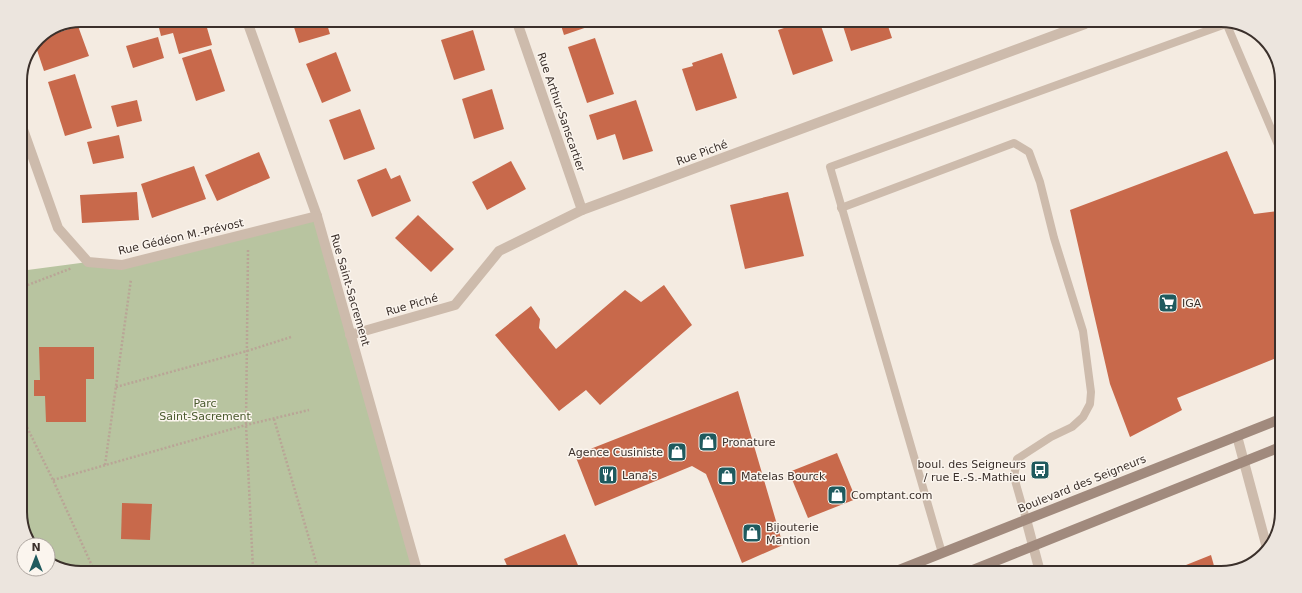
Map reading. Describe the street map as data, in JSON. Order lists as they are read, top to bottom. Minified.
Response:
{"streets":{"main road":["Boulevard des Seigneurs"],"street":["Rue Arthur-Sanscartier","Rue Piché","Rue Gédéon M.-Prévost","Rue Saint-Sacrement"]},"crossings":[["Rue Arthur-Sanscartier","Rue Piché"],["Rue Piché","Rue Saint-Sacrement"],["Rue Gédéon M.-Prévost","Rue Saint-Sacrement"]],"parks":["Parc Saint-Sacrement"],"places":{"supermarket":["IGA"],"shop":["Pronature","Agence Cusiniste","Matelas Bourck","Comptant.com","Bijouterie Mantion"],"bus stop":["boul. des Seigneurs / rue E.-S.-Mathieu"],"restaurant":["Lana's"]},"north":"top"}
